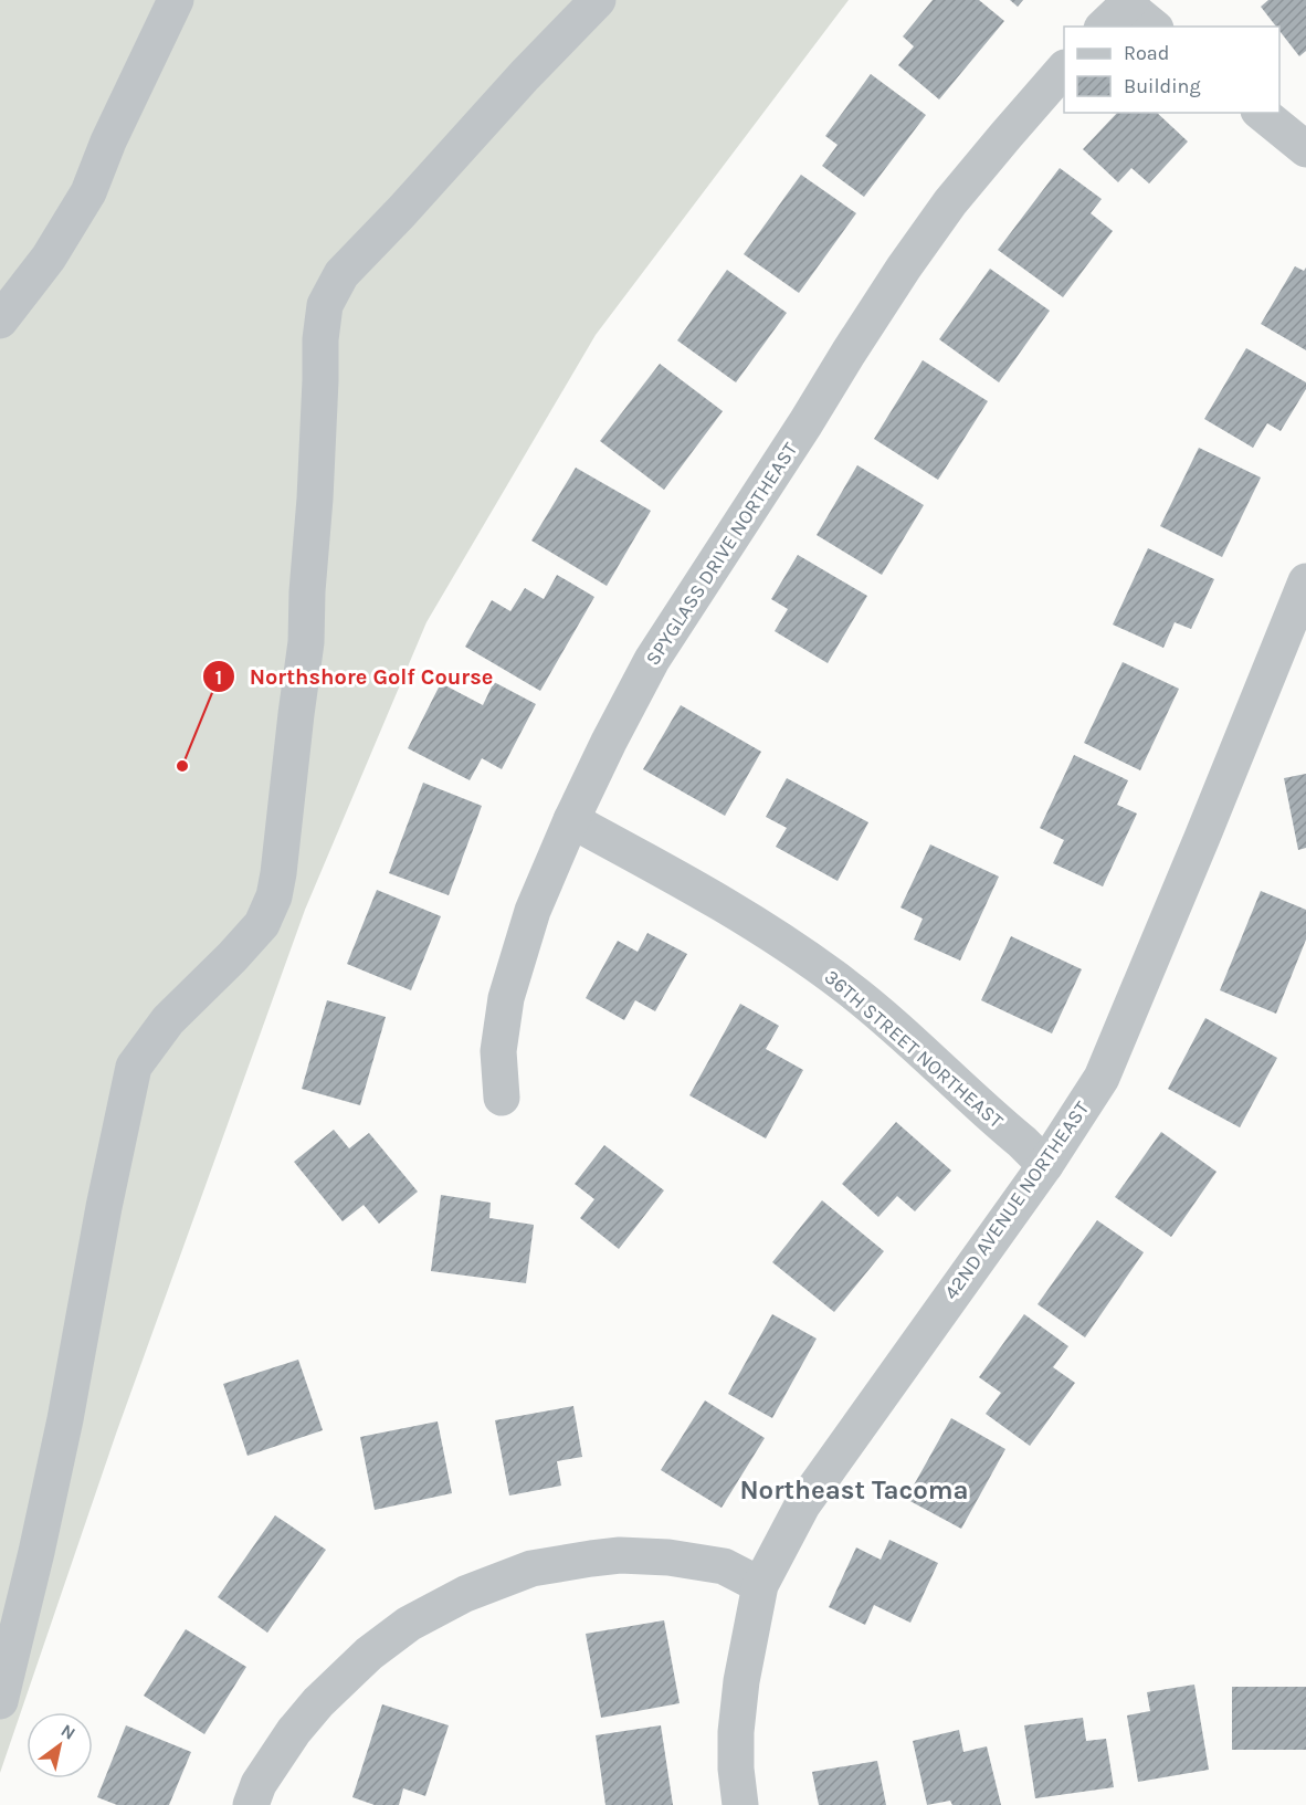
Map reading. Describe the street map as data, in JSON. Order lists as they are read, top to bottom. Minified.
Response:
{"streets":{"street":["SPYGLASS DRIVE NORTHEAST","36TH STREET NORTHEAST","42ND AVENUE NORTHEAST"]},"crossings":[["SPYGLASS DRIVE NORTHEAST","36TH STREET NORTHEAST"],["36TH STREET NORTHEAST","42ND AVENUE NORTHEAST"]],"districts":["Northeast Tacoma"],"places":["Northshore Golf Course"],"legend":["Road","Building"],"north":"top right"}
